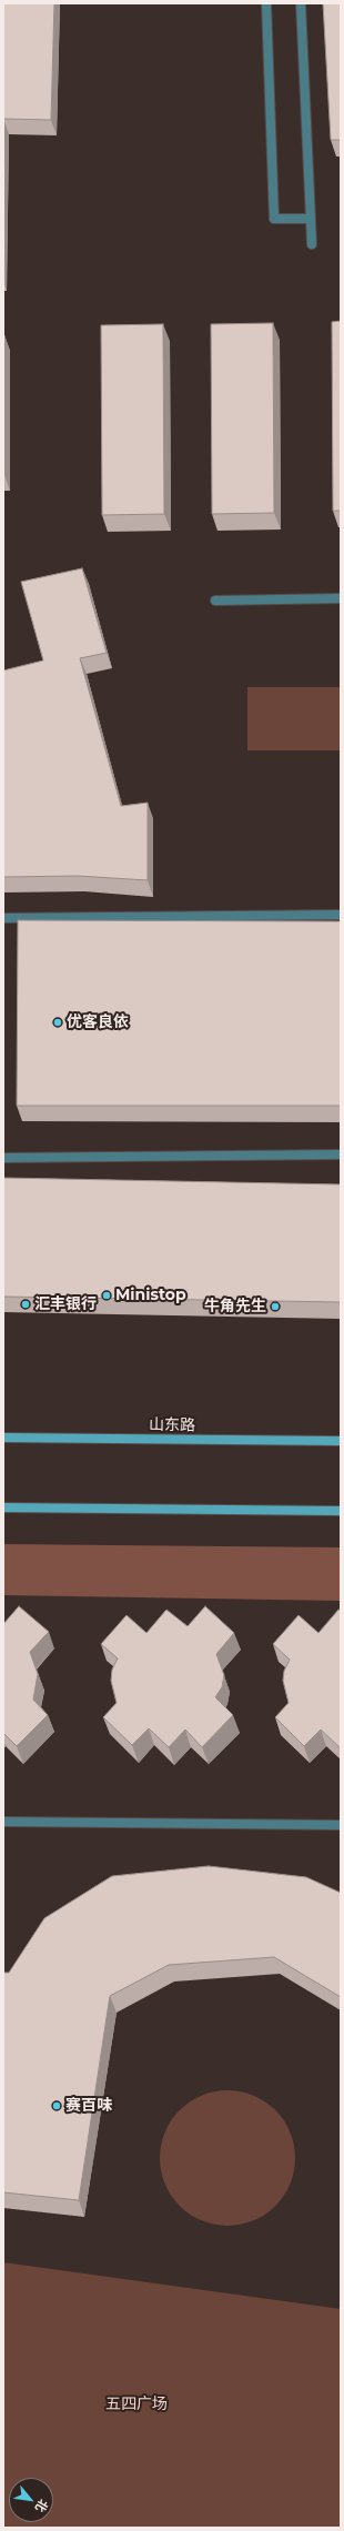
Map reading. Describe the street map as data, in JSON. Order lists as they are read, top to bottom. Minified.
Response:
{"streets":{"main road":["山东路"]},"parks":["五四广场"],"places":["优客良依","Ministop","汇丰银行","牛角先生","赛百味"],"north":"bottom right"}
